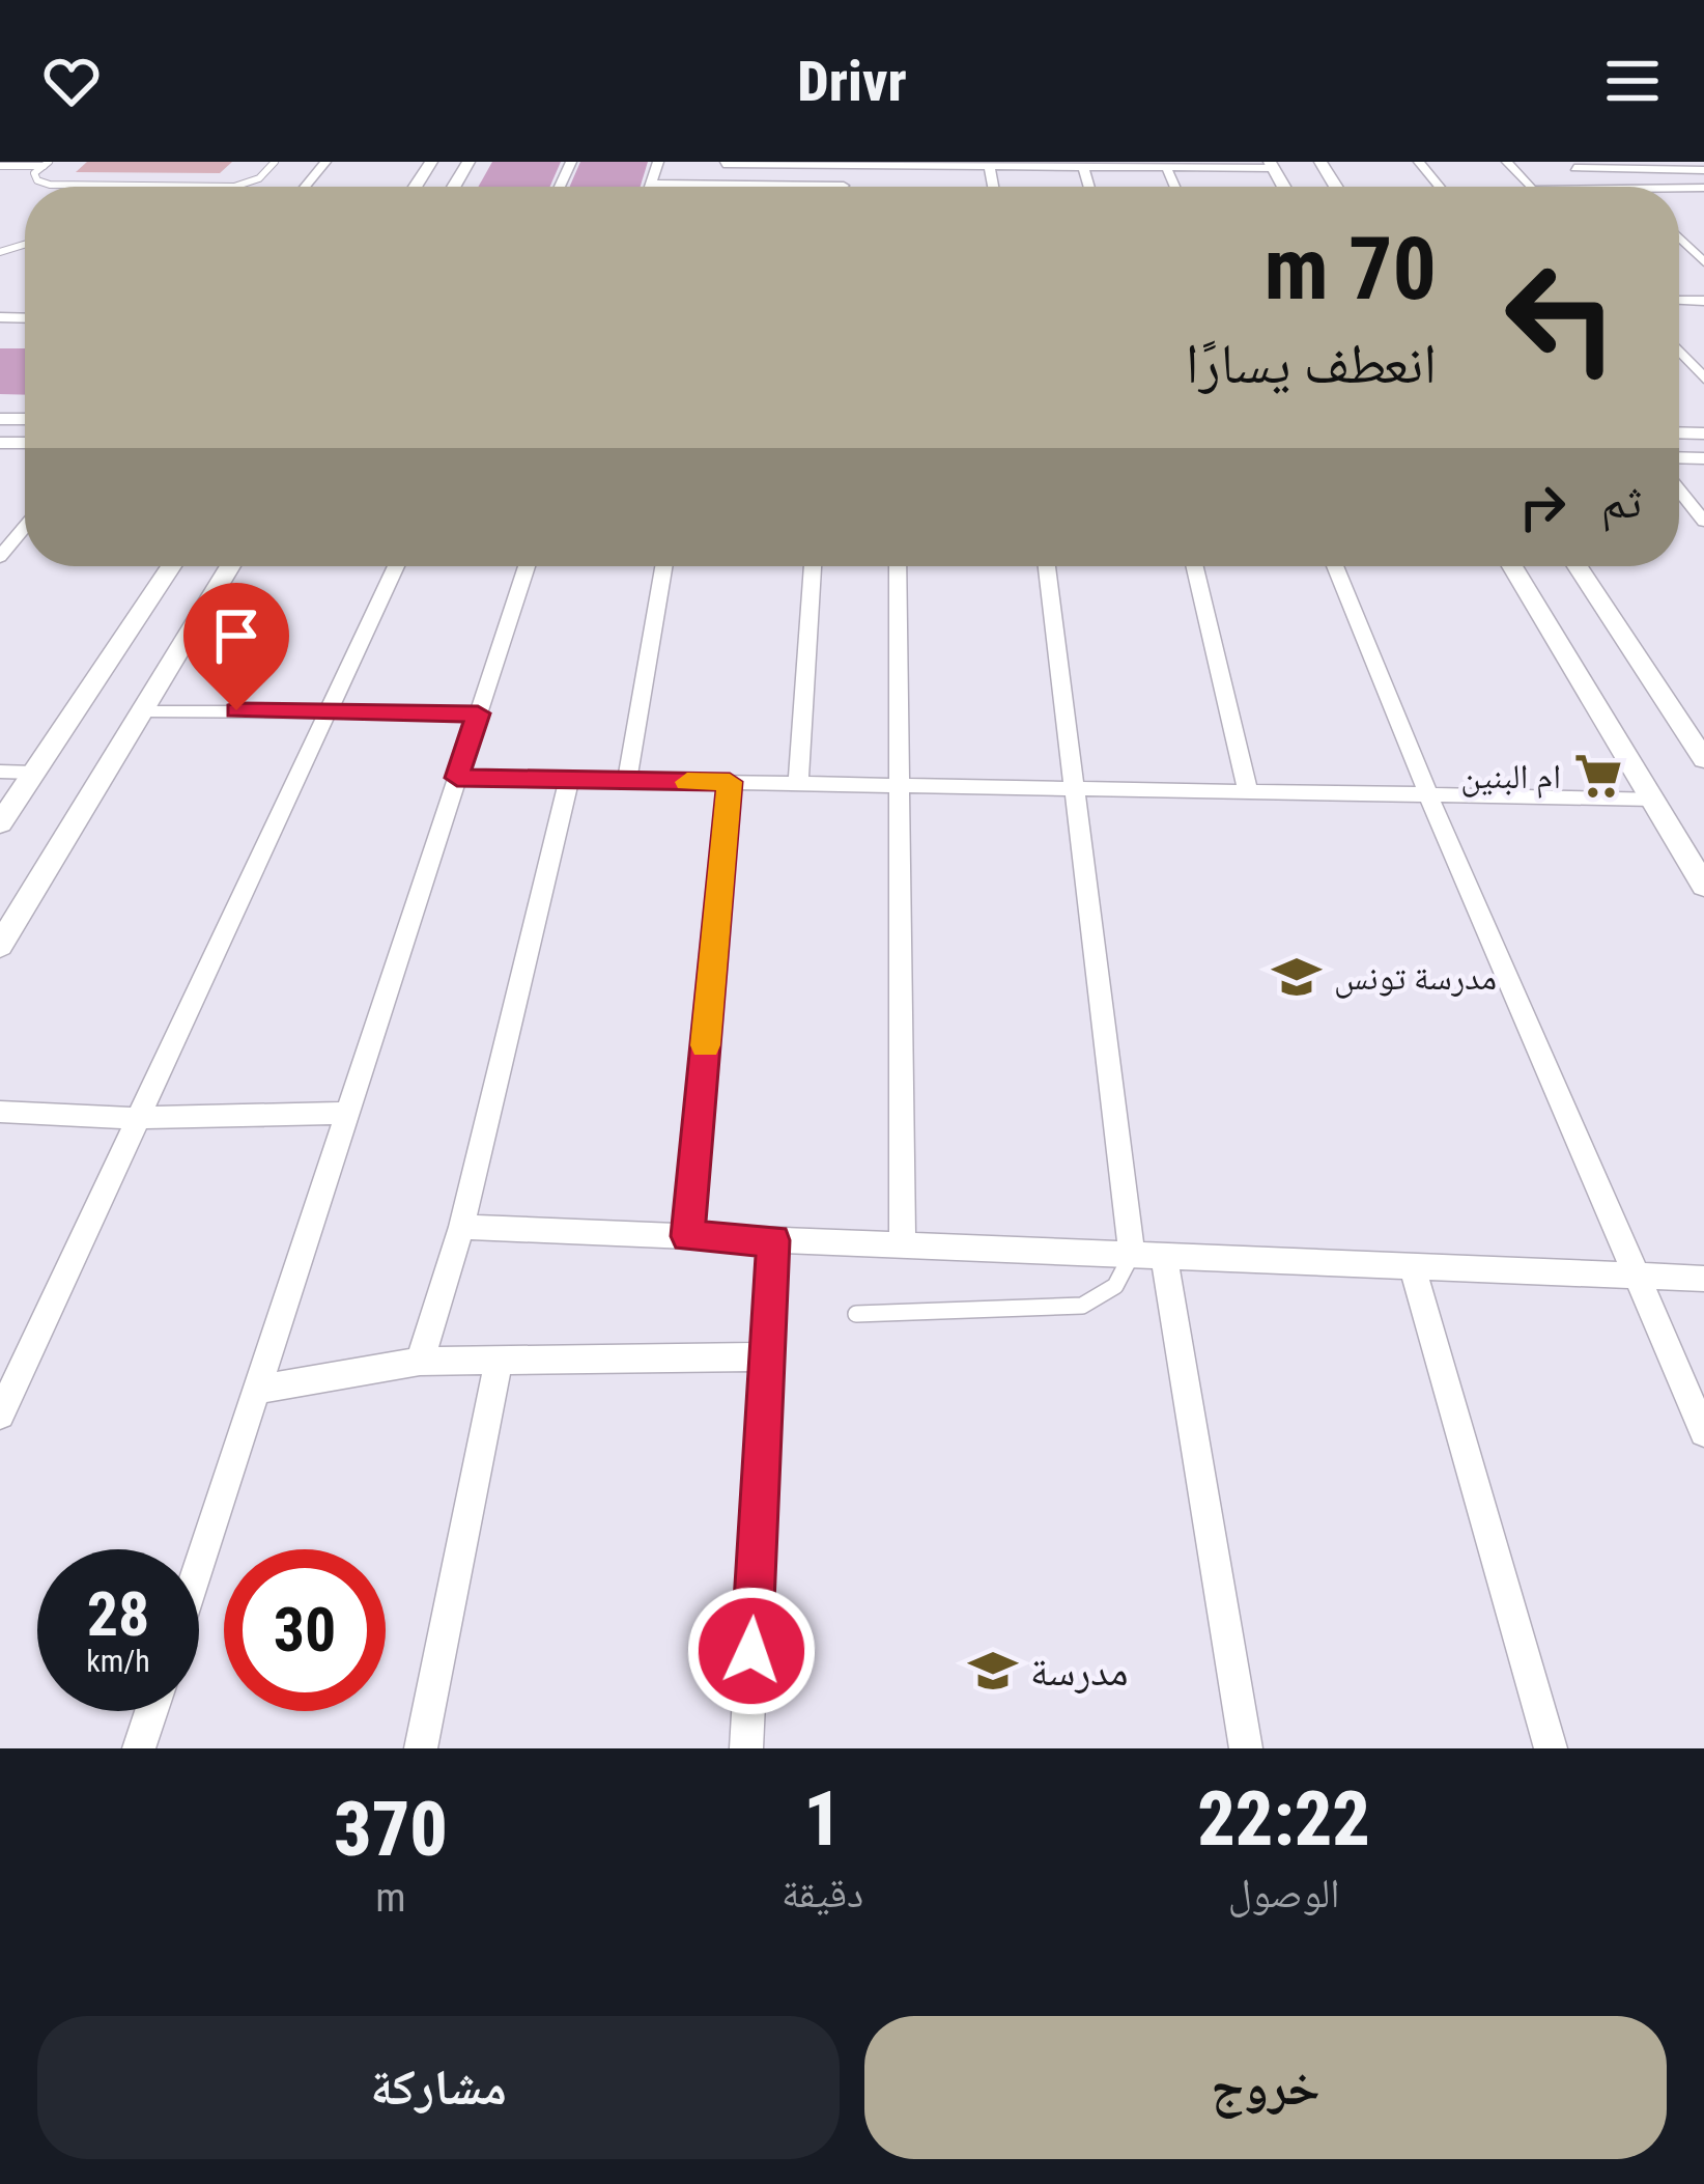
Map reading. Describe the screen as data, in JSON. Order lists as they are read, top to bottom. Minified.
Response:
{"places":{"supermarket":["ام البنين"],"school or university":["مدرسة تونس","مدرسة"]},"page":{"header":"Drivr","turn":["70 m","انعطف يسارًا"],"then":"ثم","speed":"28 km/h","limit":"30","eta":["22:22","الوصول","1","دقيقة","370","m"],"buttons":["خروج","مشاركة"]}}
